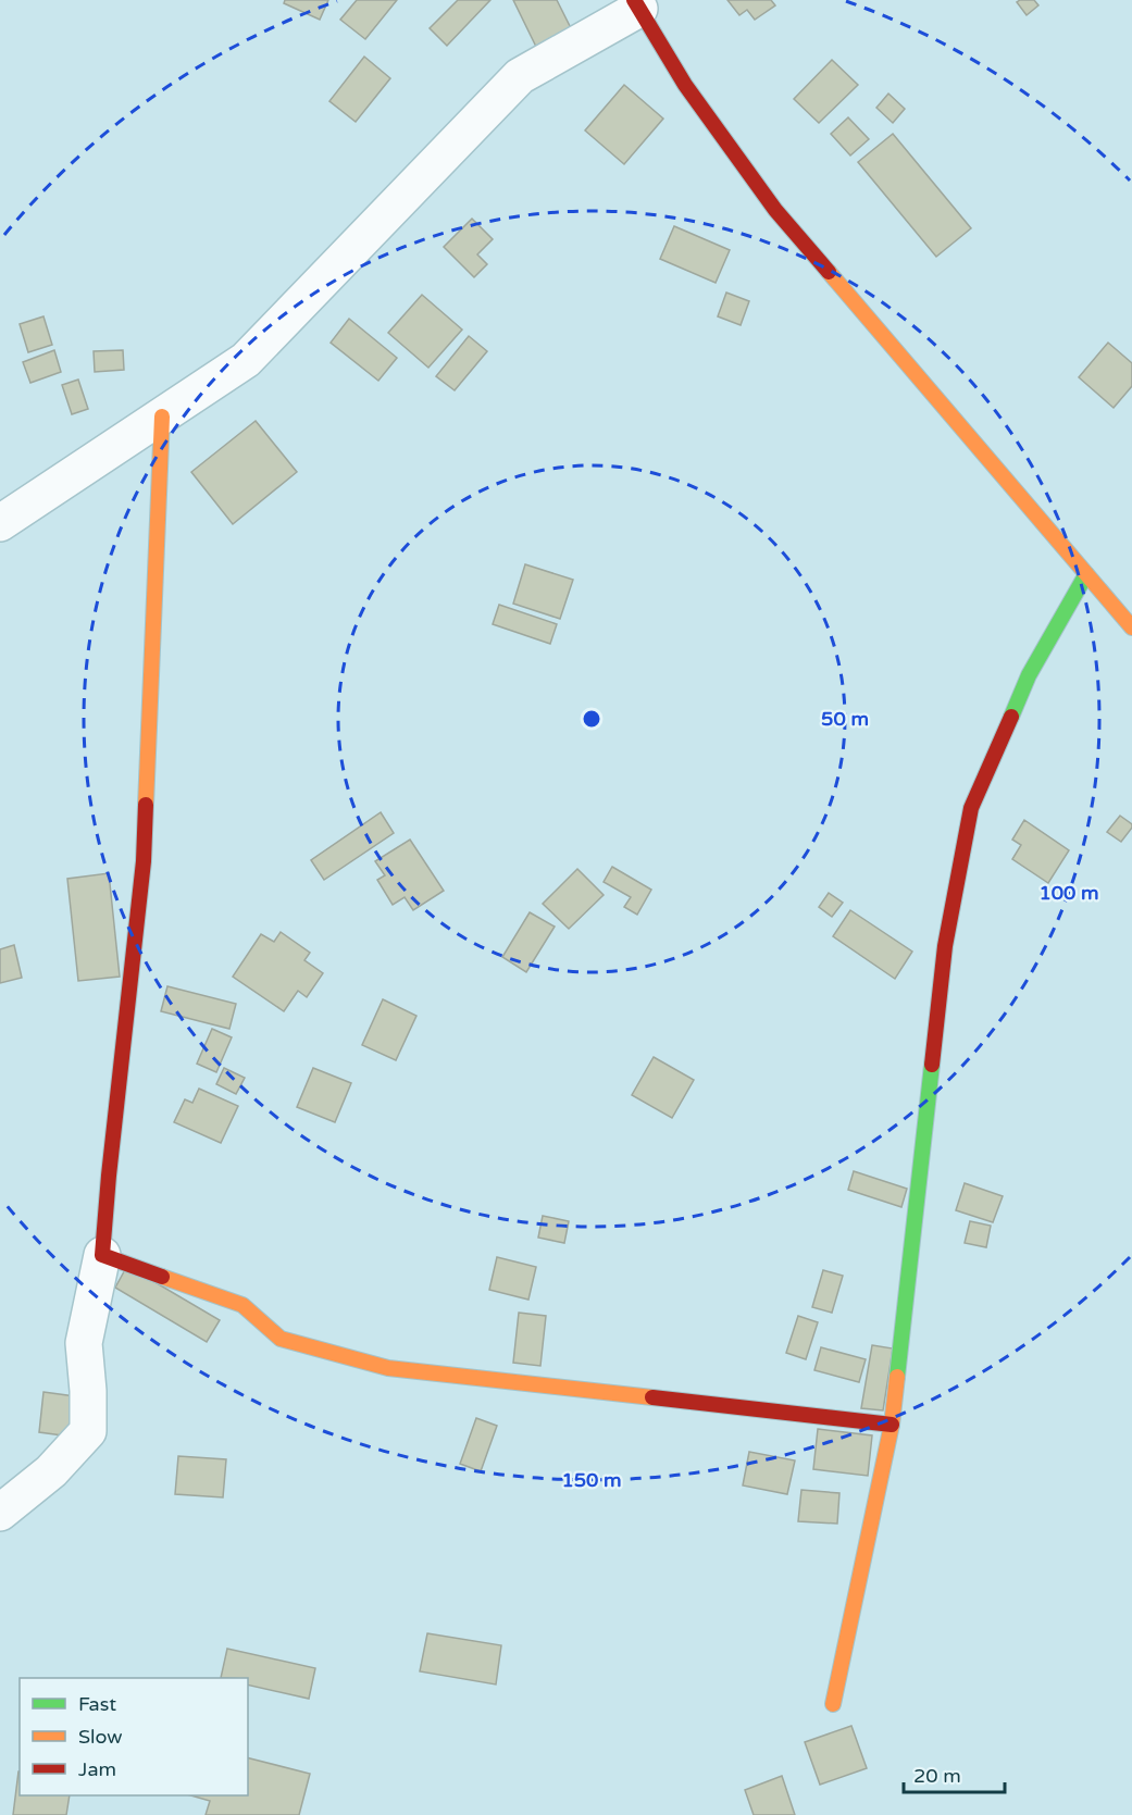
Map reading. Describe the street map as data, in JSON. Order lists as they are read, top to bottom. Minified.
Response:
{"legend":["Fast","Slow","Jam"],"scale_bar":"20 m","rings":["50 m","100 m","150 m"]}
